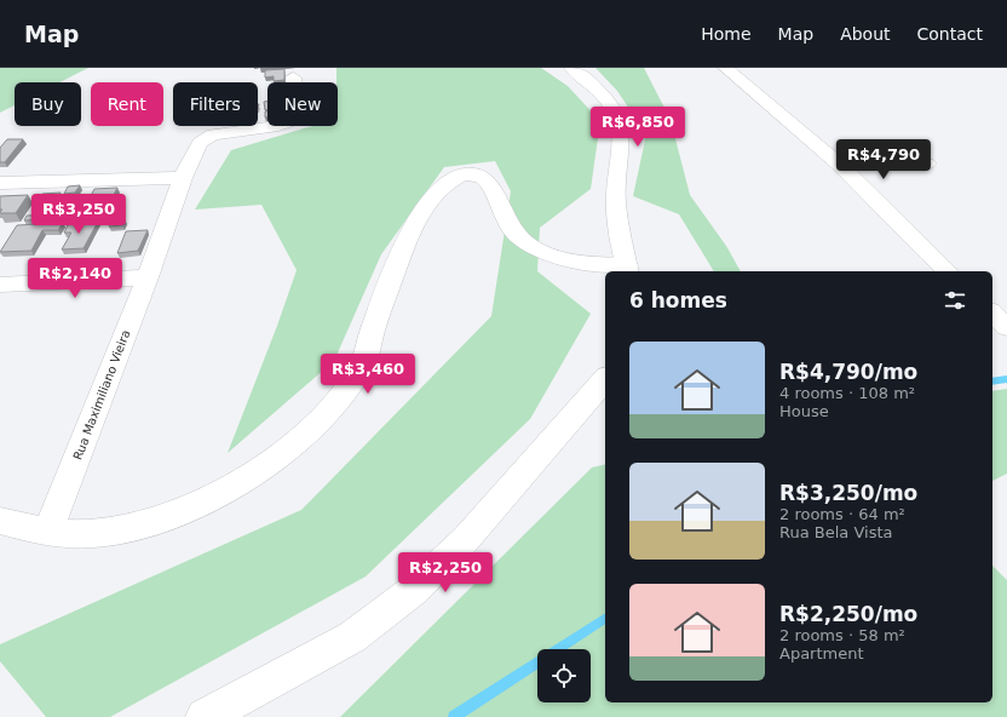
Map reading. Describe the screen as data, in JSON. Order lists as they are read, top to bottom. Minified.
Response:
{"streets":{"street":["Rua Maximiliano Vieira"]},"page":{"header":"Map","nav":["Home","Map","About","Contact"],"chip":["Buy","Rent","Filters","New"],"price":["R$6,850","R$4,790","R$3,250","R$2,140","R$3,460","R$2,250"],"heading":"6 homes","list":[{"name":"R$4,790/mo","note":"4 rooms · 108 m² · House"},{"name":"R$3,250/mo","note":"2 rooms · 64 m² · Rua Bela Vista"},{"name":"R$2,250/mo","note":"2 rooms · 58 m² · Apartment"}]}}
